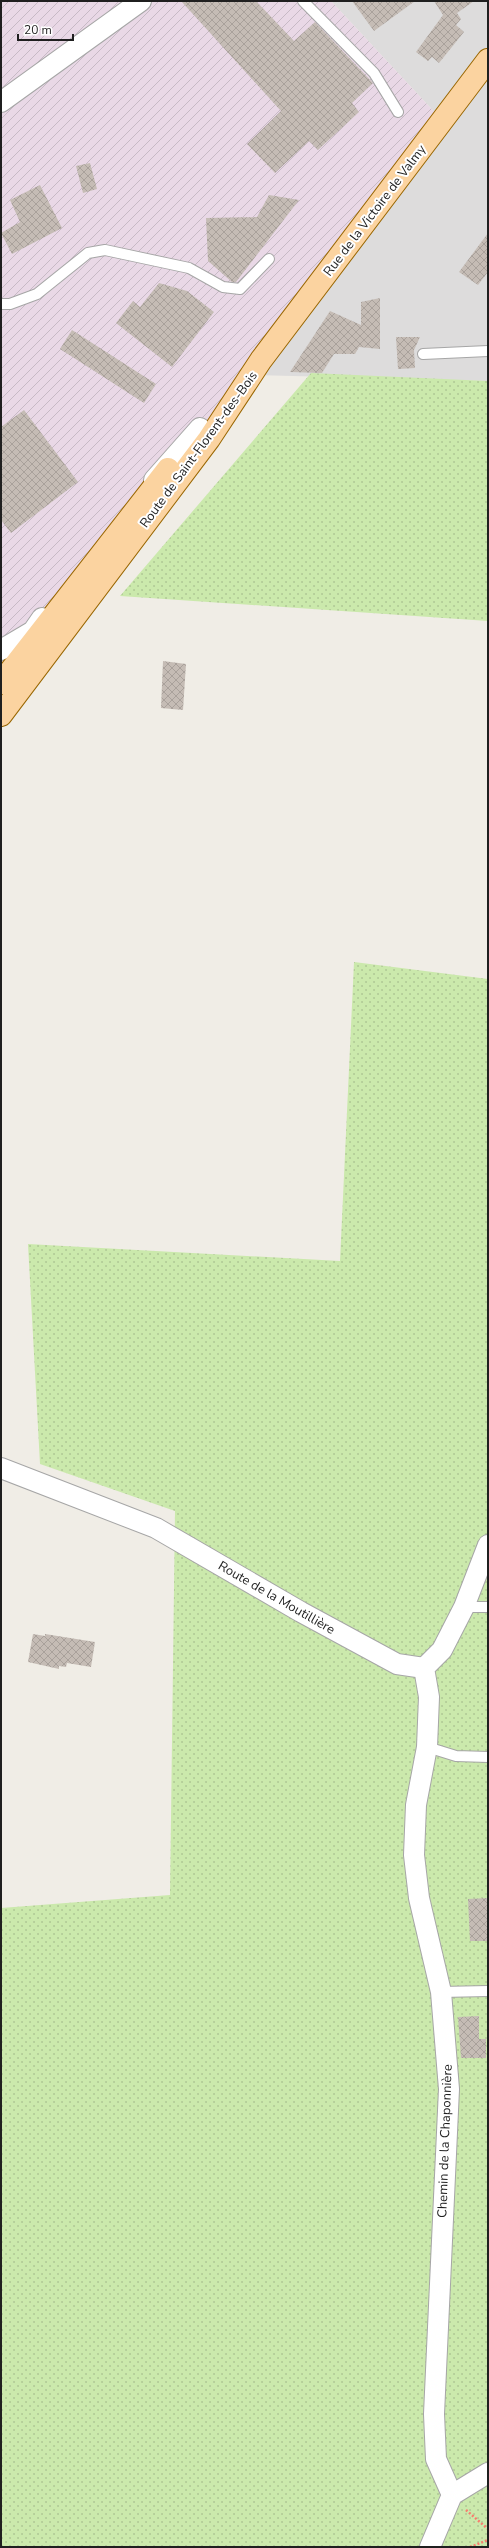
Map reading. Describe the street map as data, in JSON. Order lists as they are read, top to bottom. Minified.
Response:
{"streets":{"main road":["Rue de la Victoire de Valmy","Route de Saint-Florent-des-Bois"],"street":["Route de la Moutillière","Chemin de la Chaponnière"]},"crossings":[["Rue de la Victoire de Valmy","Route de Saint-Florent-des-Bois"],["Route de la Moutillière","Chemin de la Chaponnière"]],"scale_bar":"20 m"}
